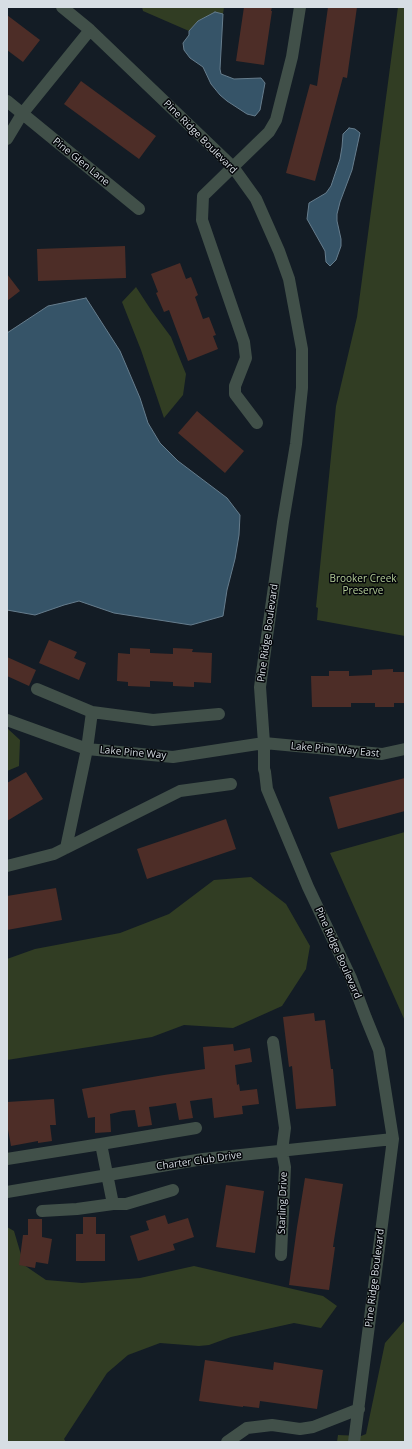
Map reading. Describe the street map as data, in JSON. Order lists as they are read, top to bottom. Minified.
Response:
{"streets":{"street":["Pine Ridge Boulevard","Pine Glen Lane","Lake Pine Way East","Lake Pine Way","Charter Club Drive","Starling Drive"]},"crossings":[["Pine Ridge Boulevard","Lake Pine Way East"],["Pine Ridge Boulevard","Lake Pine Way"],["Pine Ridge Boulevard","Charter Club Drive"],["Lake Pine Way East","Lake Pine Way"],["Charter Club Drive","Starling Drive"]],"parks":["Brooker Creek Preserve"]}
